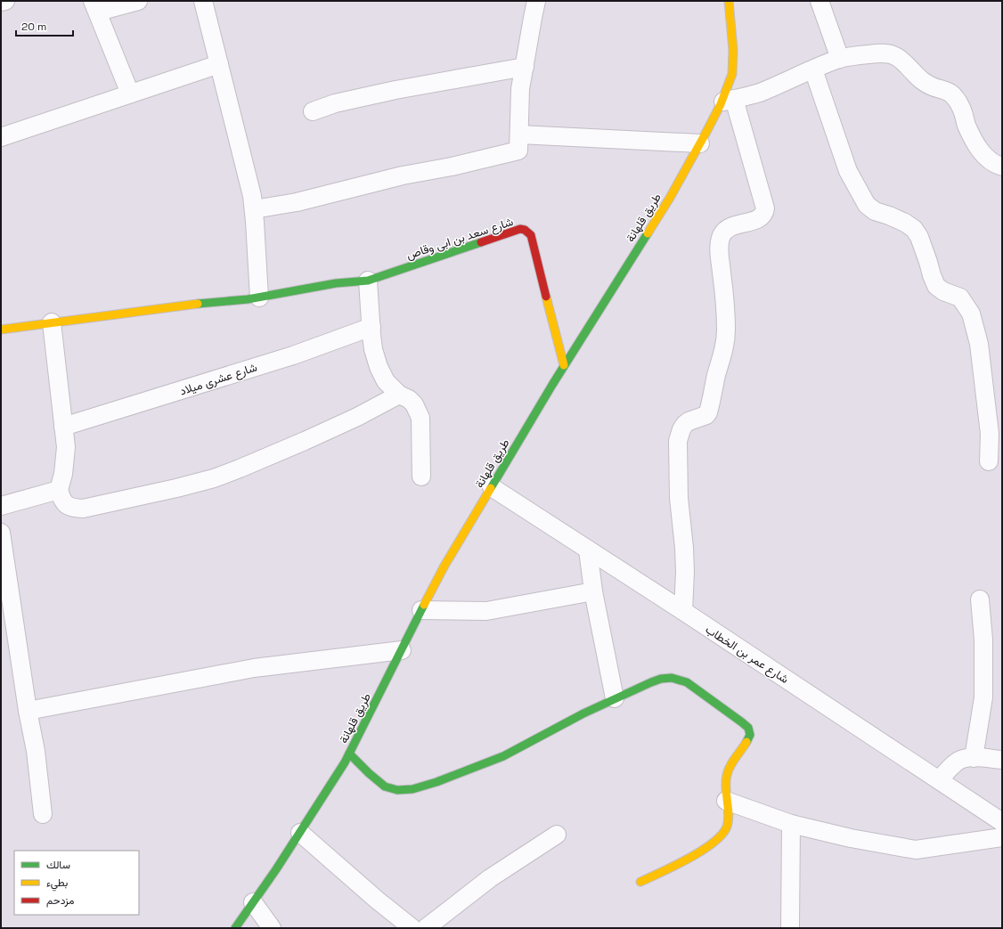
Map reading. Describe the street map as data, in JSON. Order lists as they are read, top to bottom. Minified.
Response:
{"streets":{"street":["طريق قلهانة","شارع سعد بن ابى وقاص","شارع عشرى ميلاد","شارع عمر بن الخطاب"]},"crossings":[["طريق قلهانة","شارع سعد بن ابى وقاص"],["طريق قلهانة","شارع عمر بن الخطاب"]],"legend":["سالك","بطيء","مزدحم"],"scale_bar":"20 m"}
